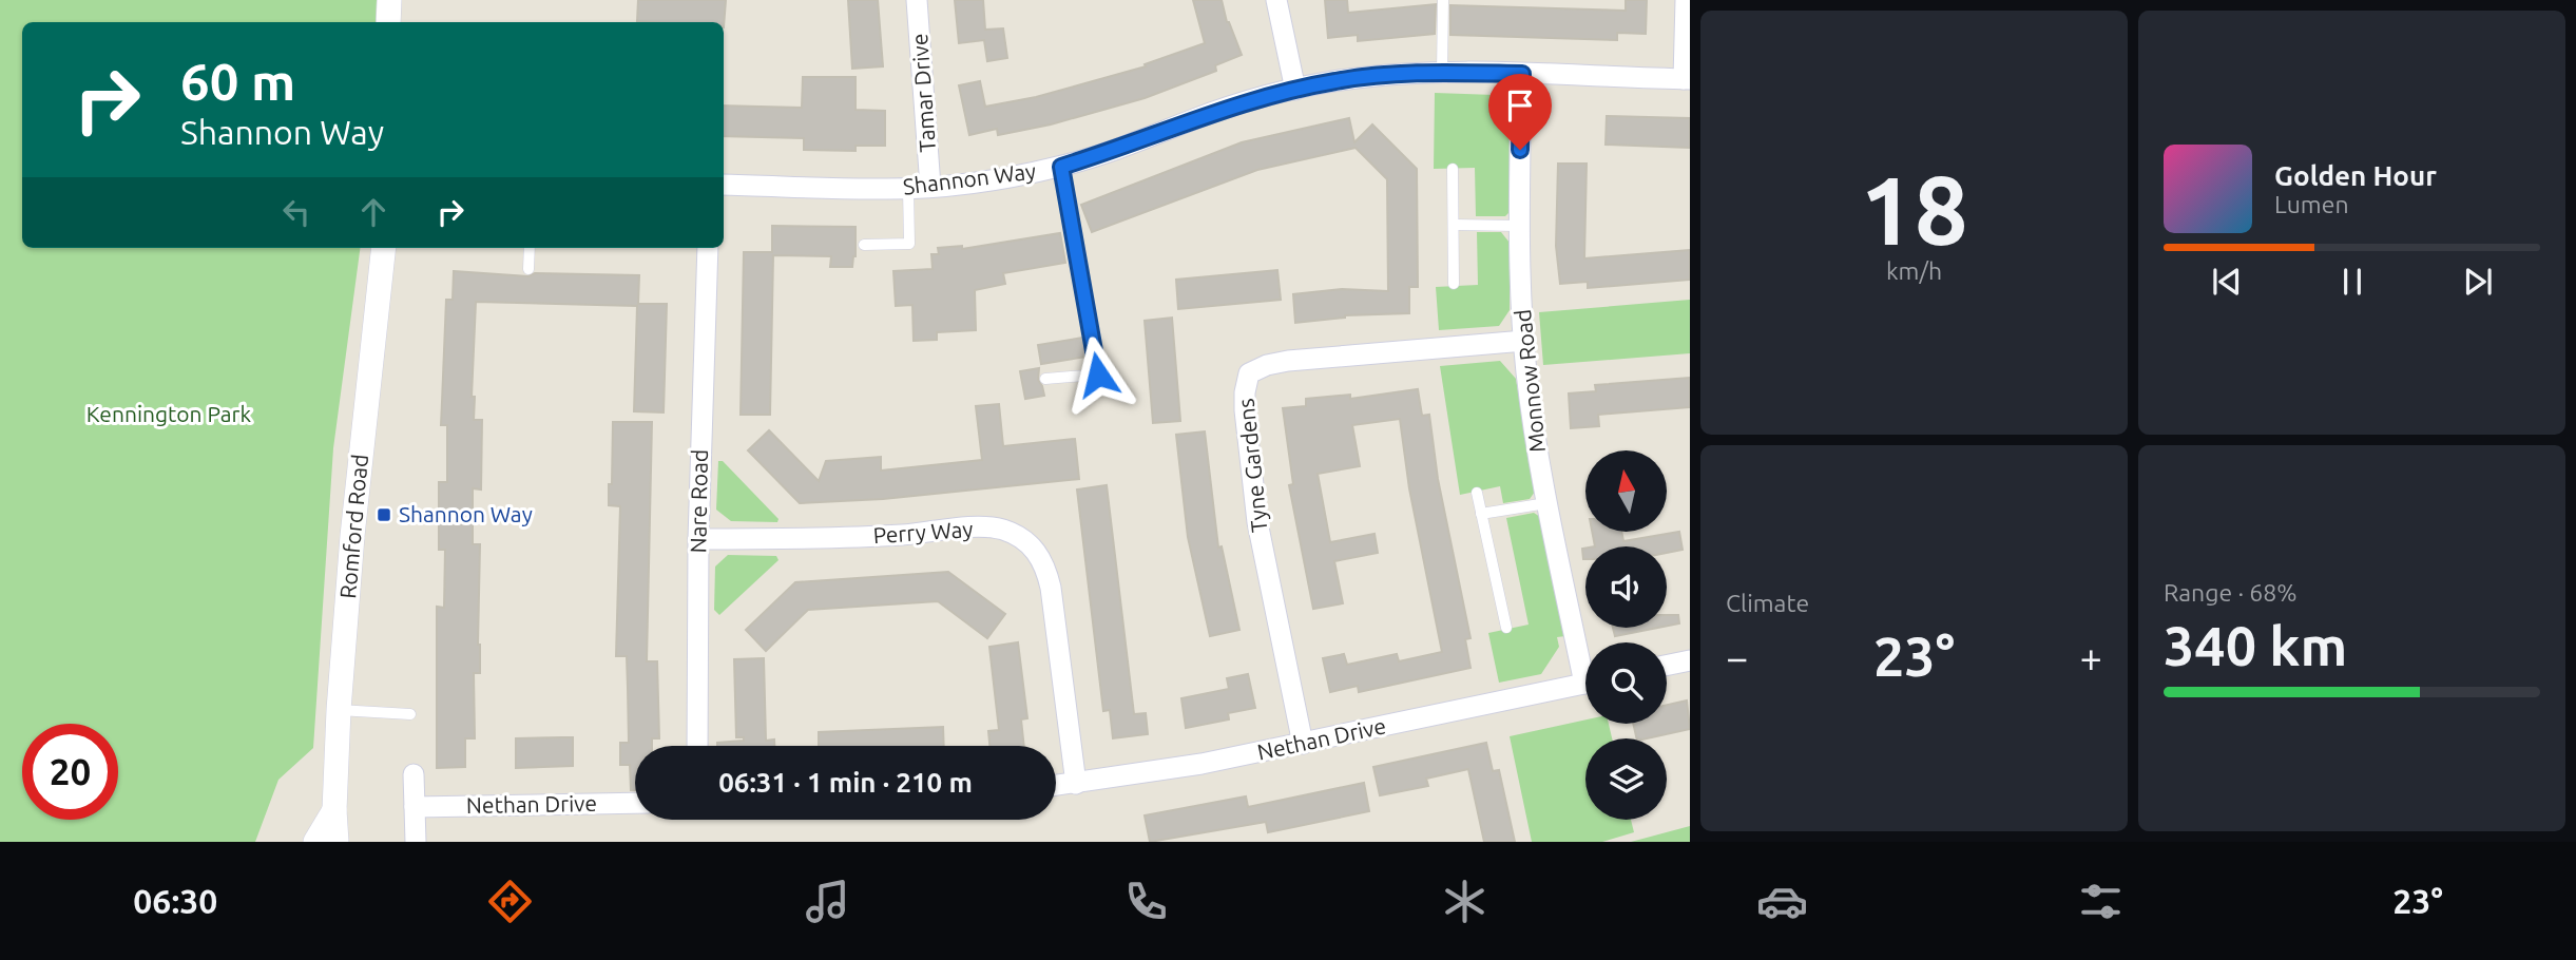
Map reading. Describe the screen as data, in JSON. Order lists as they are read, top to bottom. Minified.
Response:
{"streets":{"street":["Tamar Drive","Shannon Way","Monnow Road","Tyne Gardens","Nare Road","Romford Road","Perry Way","Nethan Drive"]},"crossings":[["Tamar Drive","Shannon Way"],["Shannon Way","Monnow Road"],["Monnow Road","Tyne Gardens"],["Tyne Gardens","Nethan Drive"],["Nare Road","Perry Way"],["Perry Way","Nethan Drive"]],"parks":["Kennington Park"],"places":{"transit":["Shannon Way"]},"north":"top","page":{"tile":[["18","km/h"],"Climate",["Range · 68%","340 km"]],"turn":["60 m","Shannon Way"],"song":["Golden Hour","Lumen"],"heat":["−","23°","+"],"limit":"20","trip":"06:31 · 1 min · 210 m","tabs":["06:30","23°"]}}
